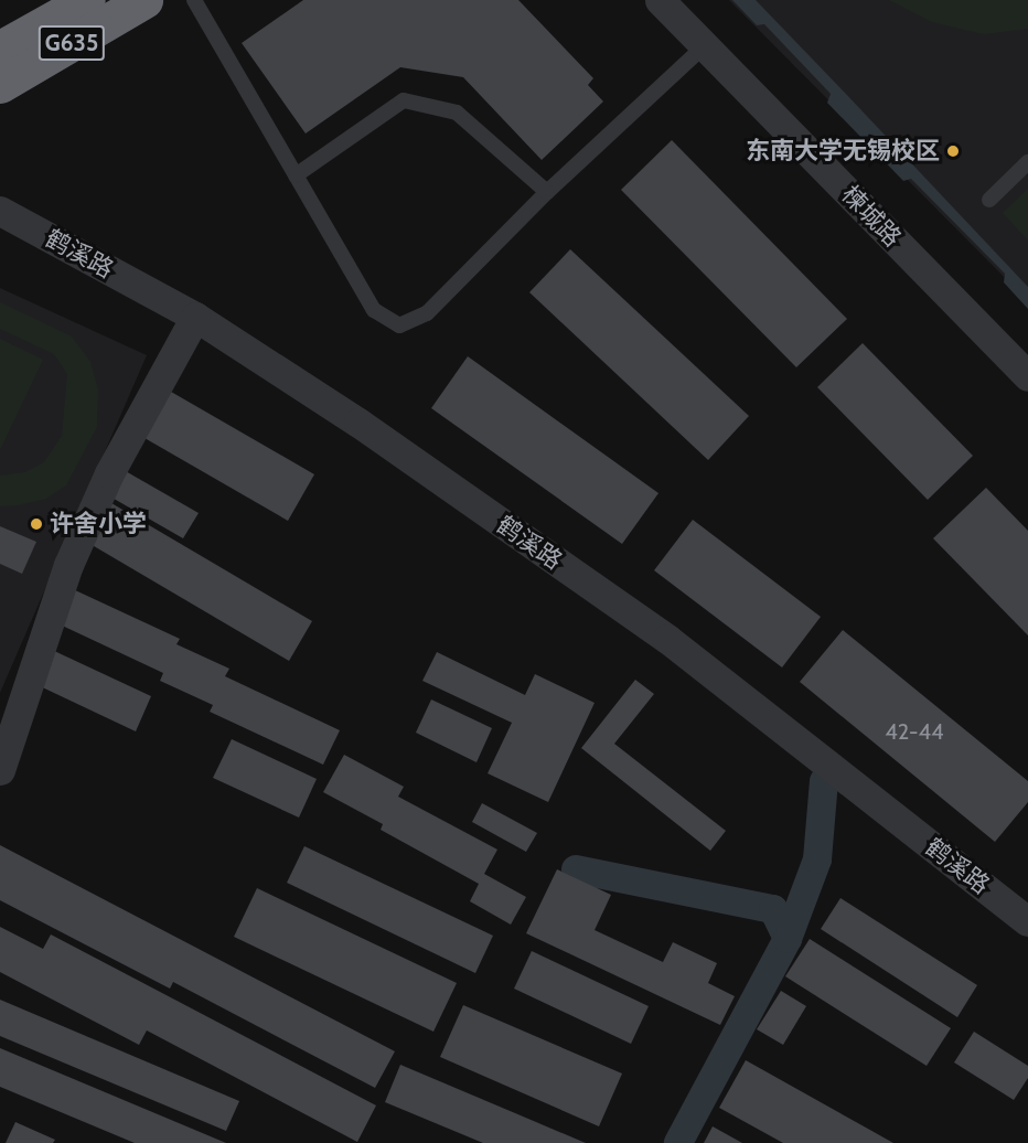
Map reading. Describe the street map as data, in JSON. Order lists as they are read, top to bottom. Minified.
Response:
{"streets":{"highway":["G635"],"street":["楝城路","鹤溪路"]},"places":["东南大学无锡校区","许舍小学"],"house_numbers":["42-44"]}
